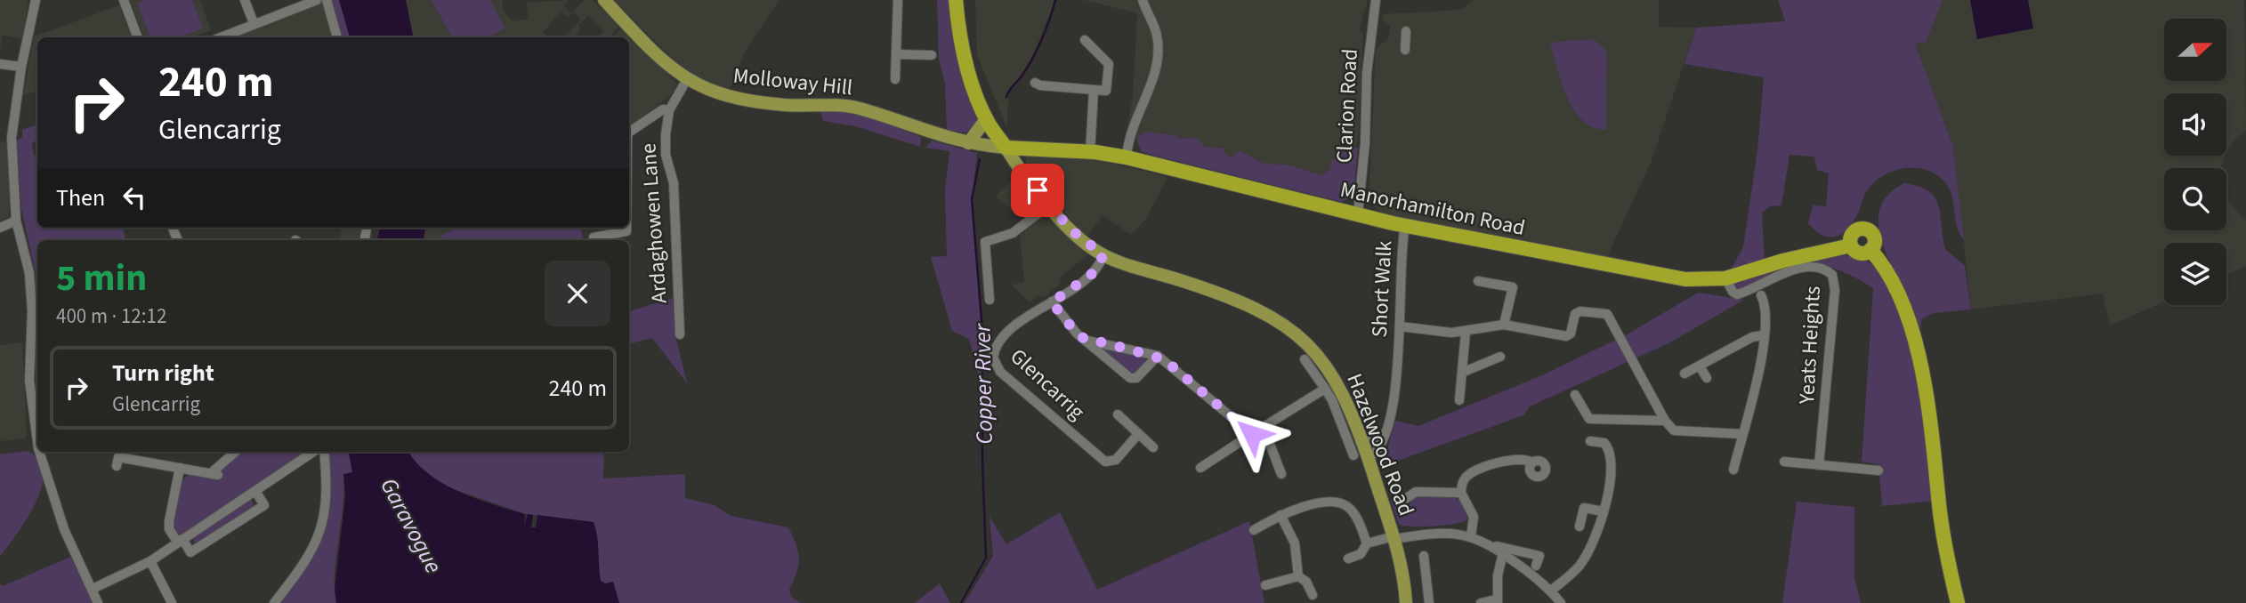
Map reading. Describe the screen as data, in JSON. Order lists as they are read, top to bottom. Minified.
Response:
{"streets":{"highway":["Manorhamilton Road"],"main road":["Molloway Hill","Hazelwood Road"],"street":["Clarion Road","Ardaghowen Lane","Short Walk","Yeats Heights","Glencarrig"]},"crossings":[["Molloway Hill","Manorhamilton Road"],["Molloway Hill","Ardaghowen Lane"],["Molloway Hill","Hazelwood Road"],["Clarion Road","Manorhamilton Road"],["Manorhamilton Road","Short Walk"],["Manorhamilton Road","Yeats Heights"],["Manorhamilton Road","Hazelwood Road"],["Short Walk","Hazelwood Road"],["Glencarrig","Hazelwood Road"]],"water":["Copper River","Garavogue"],"north":"right","page":{"turn":["240 m","Glencarrig"],"then":"Then","heading":["5 min","400 m · 12:12"],"list":[{"name":"Turn right","note":"Glencarrig","value":"240 m"}]}}
